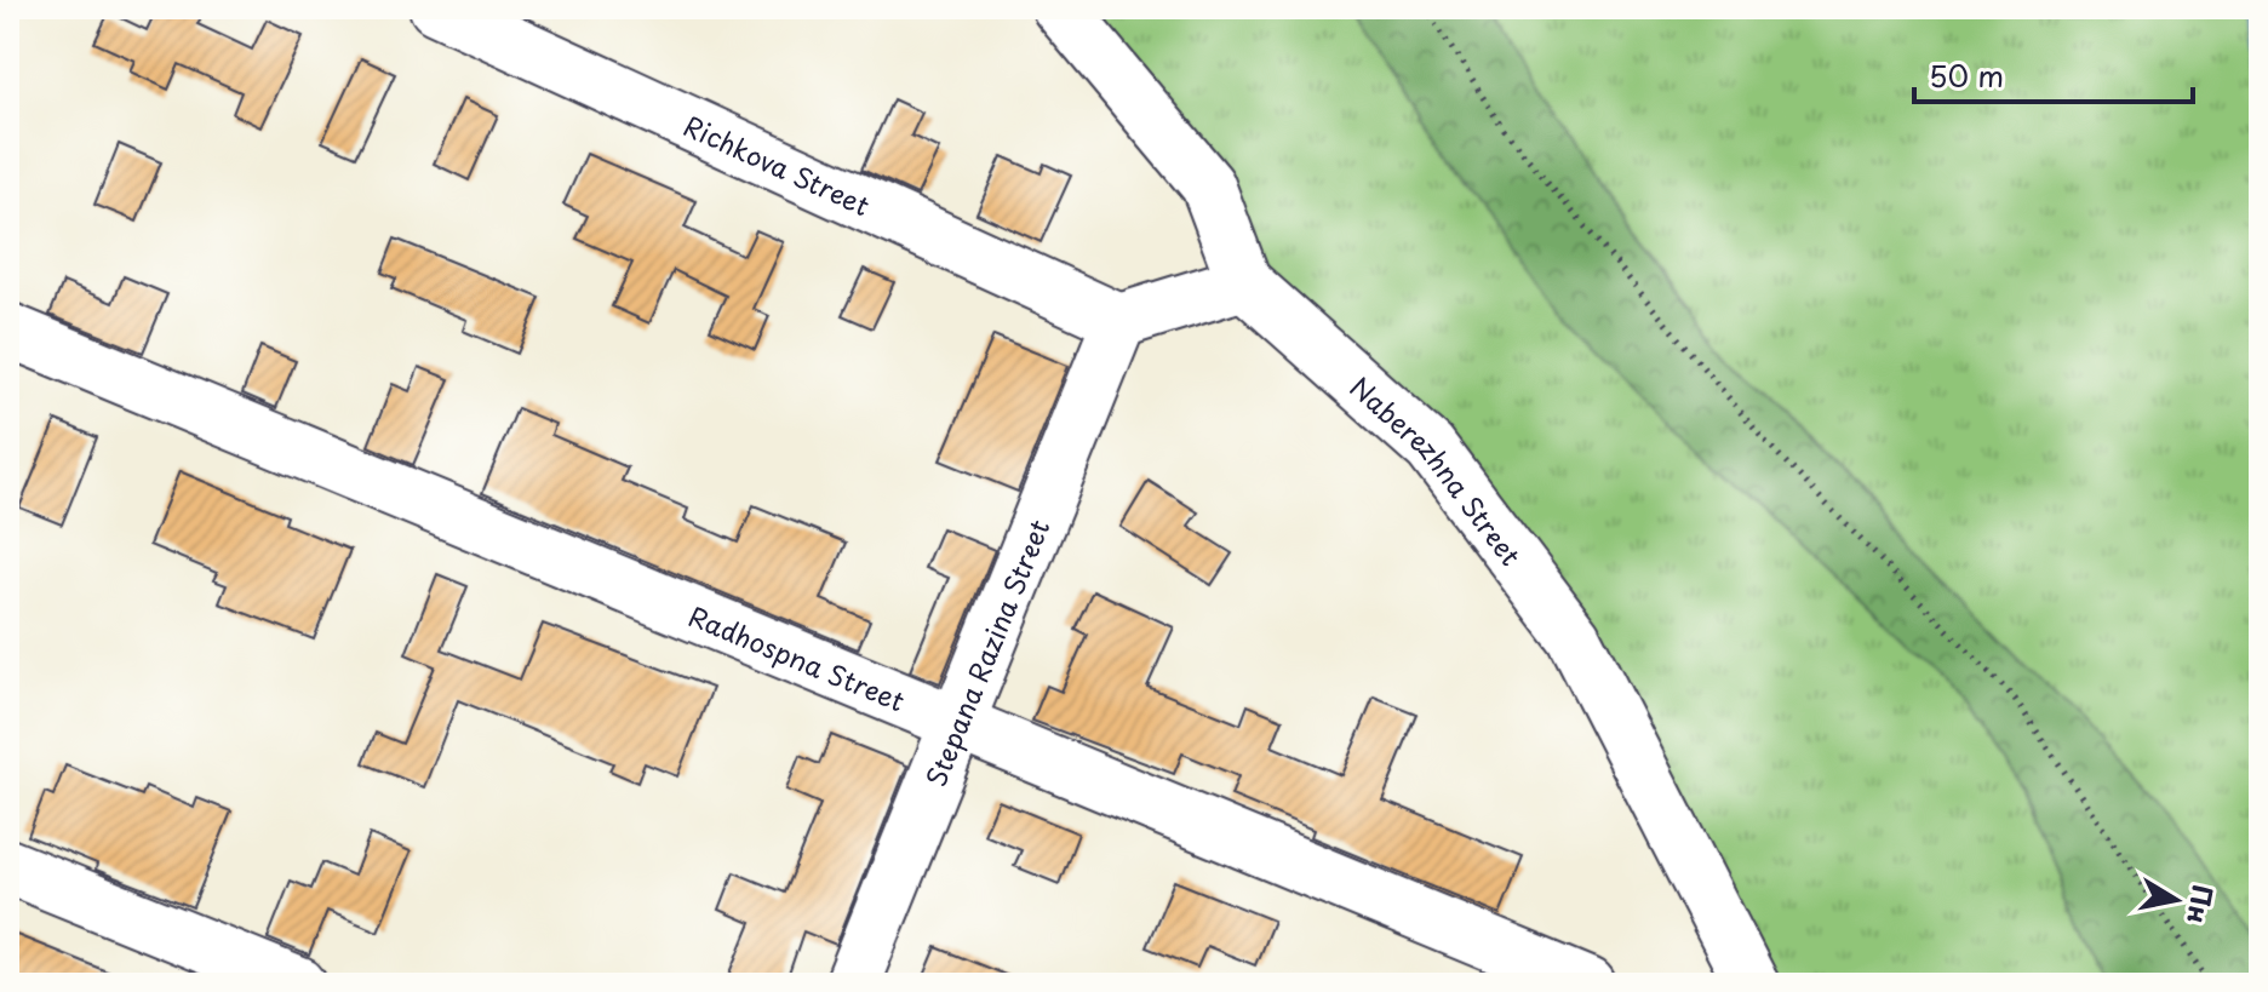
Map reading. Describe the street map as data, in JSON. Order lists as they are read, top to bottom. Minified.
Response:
{"streets":{"street":["Richkova Street","Naberezhna Street","Stepana Razina Street","Radhospna Street"]},"crossings":[["Richkova Street","Stepana Razina Street"],["Stepana Razina Street","Radhospna Street"]],"scale_bar":"50 m","north":"right"}
